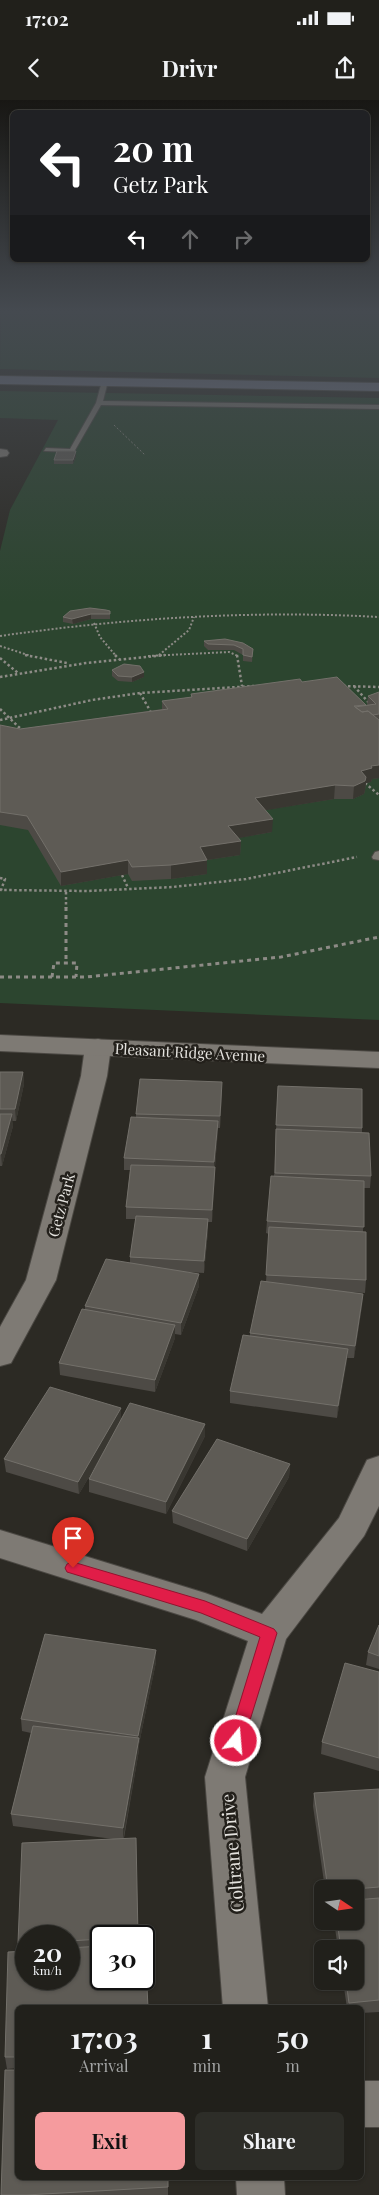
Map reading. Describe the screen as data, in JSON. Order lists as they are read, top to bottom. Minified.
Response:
{"streets":{"street":["Pleasant Ridge Avenue","Getz Park","Coltrane Drive"]},"crossings":[["Pleasant Ridge Avenue","Getz Park"]],"north":"right","page":{"status":"17:02","header":"Drivr","turn":["20 m","Getz Park"],"speed":"20 km/h","limit":"30","eta":["17:03","Arrival","1","min","50","m"],"buttons":["Exit","Share"]}}
